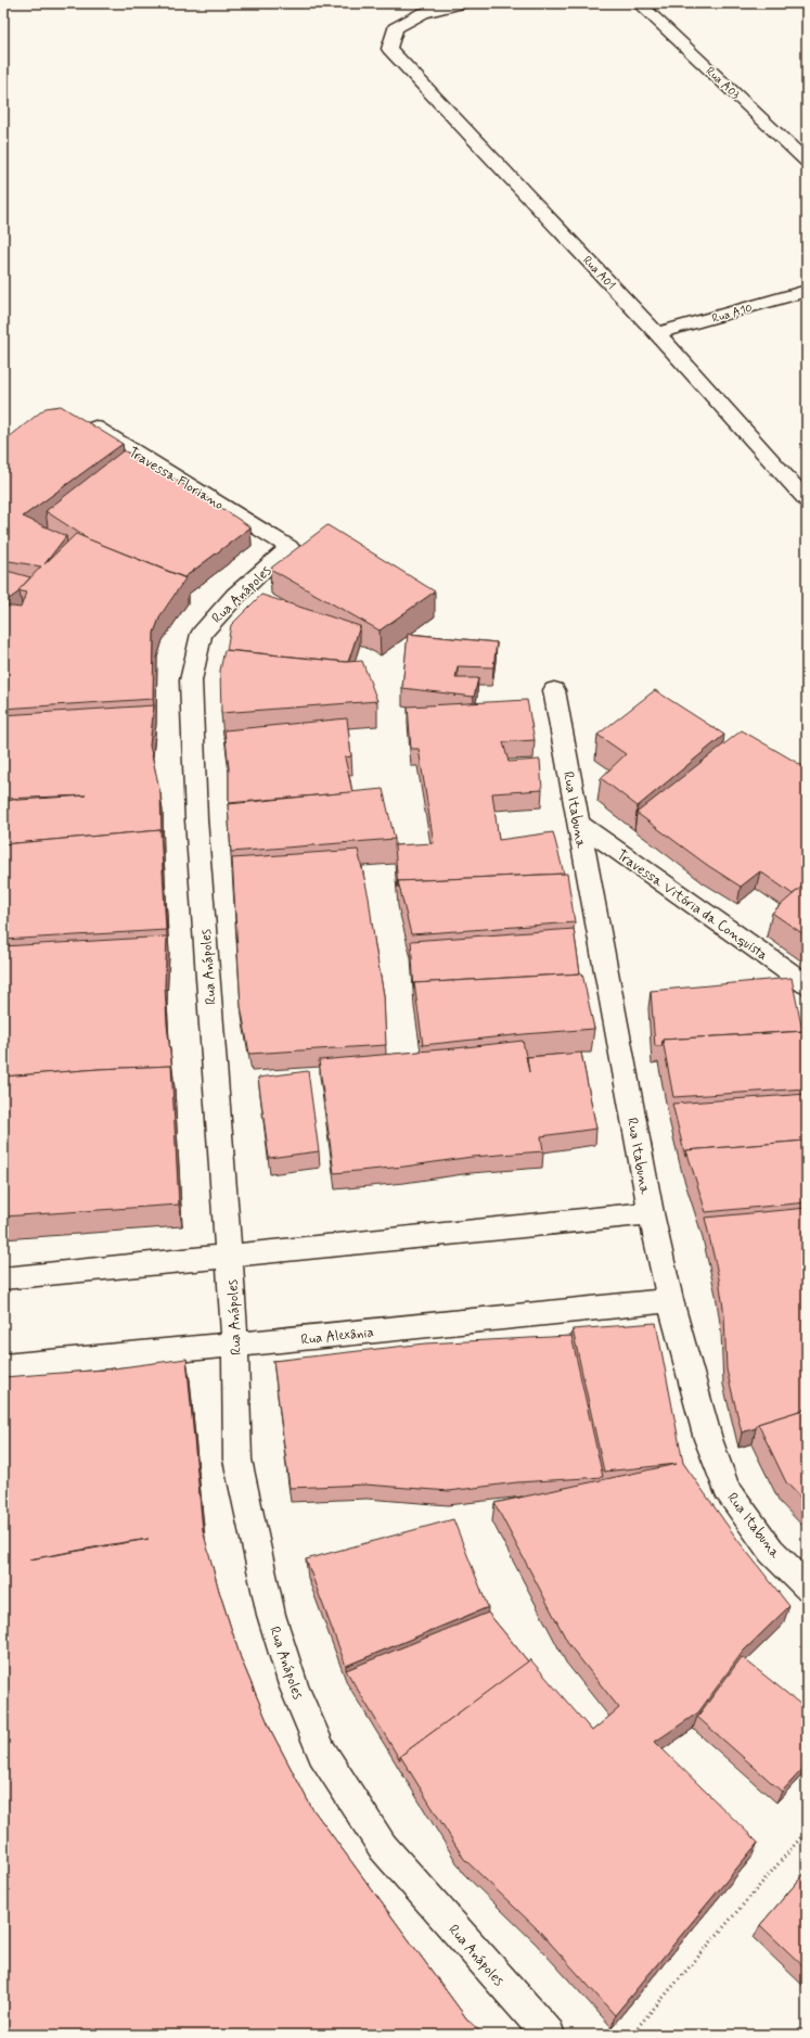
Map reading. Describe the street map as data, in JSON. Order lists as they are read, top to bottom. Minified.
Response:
{"streets":{"street":["Rua A03","Rua A01","Rua A10","Travessa Floriano","Rua Anápoles","Rua Itabuna","Travessa Vitória da Conquista","Rua Alexânia"]},"crossings":[["Rua A01","Rua A10"],["Travessa Floriano","Rua Anápoles"],["Rua Anápoles","Rua Alexânia"],["Rua Itabuna","Travessa Vitória da Conquista"],["Rua Itabuna","Rua Alexânia"]]}
